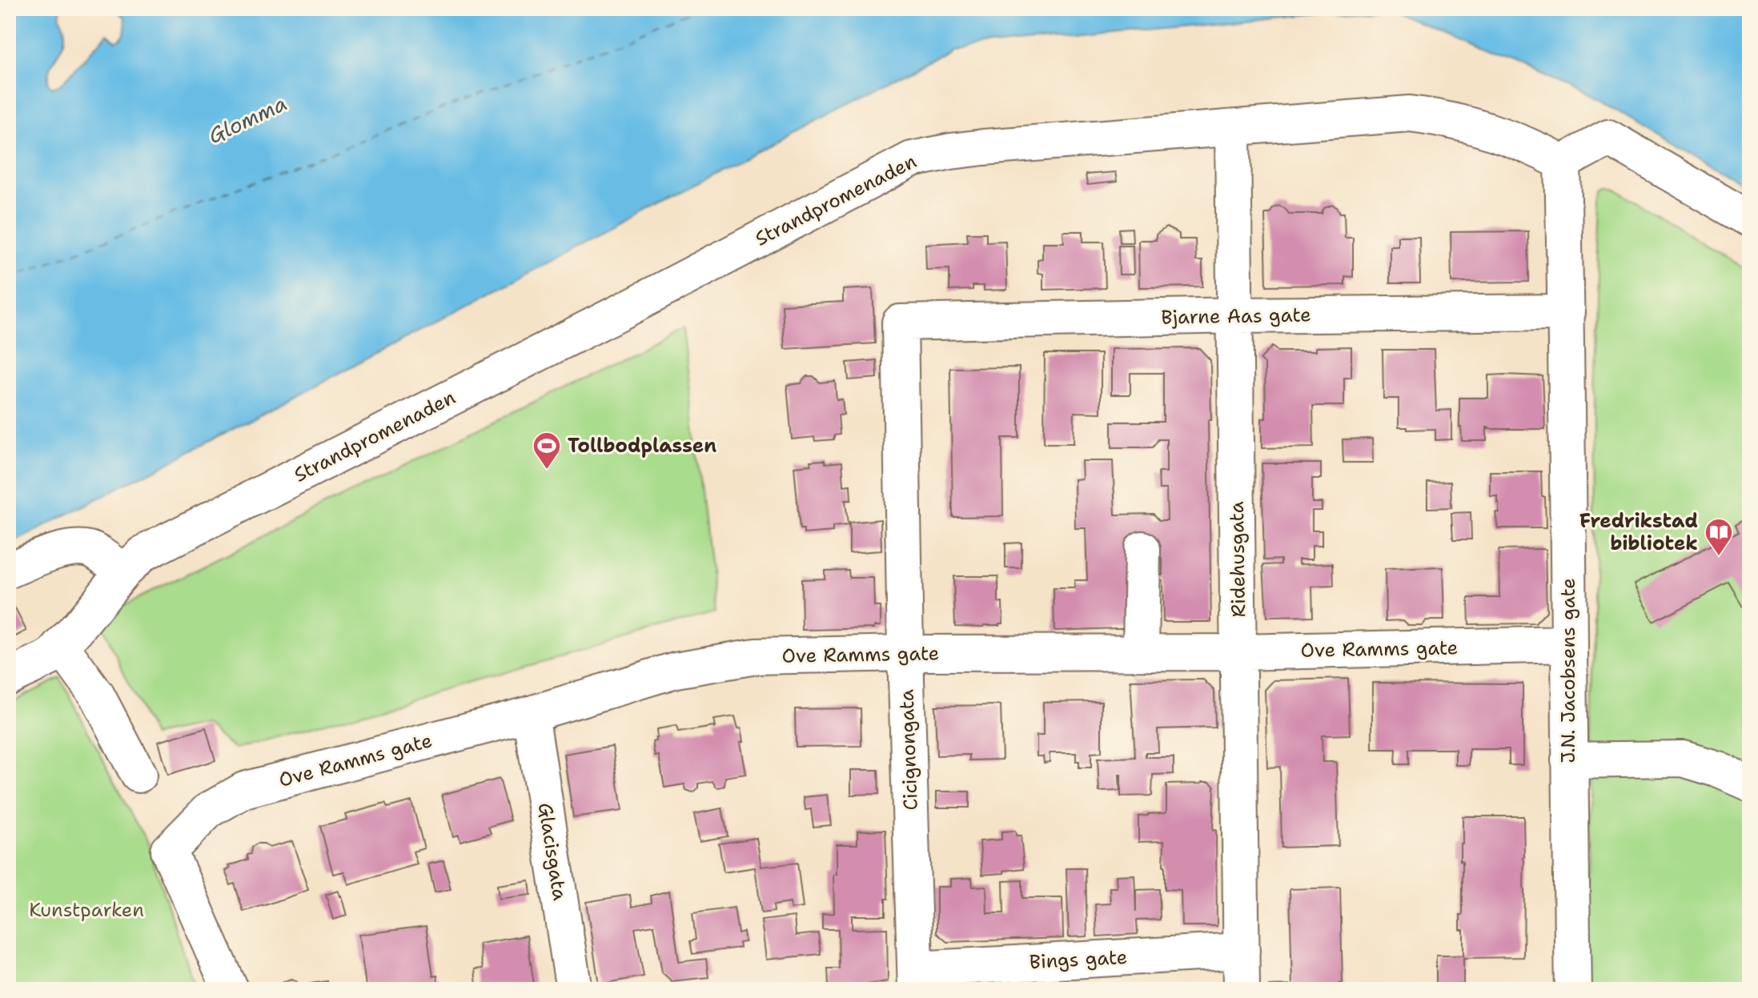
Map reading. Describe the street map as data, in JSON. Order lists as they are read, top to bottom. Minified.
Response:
{"streets":{"street":["Strandpromenaden","Bjarne Aas gate","Ridehusgata","Ove Ramms gate","J.N. Jacobsens gate","Cicignongata","Glacisgata","Bings gate"]},"crossings":[["Strandpromenaden","Ridehusgata"],["Bjarne Aas gate","Ridehusgata"],["Bjarne Aas gate","J.N. Jacobsens gate"],["Bjarne Aas gate","Cicignongata"],["Ridehusgata","Ove Ramms gate"],["Ridehusgata","Bings gate"],["Ove Ramms gate","J.N. Jacobsens gate"],["Ove Ramms gate","Cicignongata"],["Ove Ramms gate","Glacisgata"],["Cicignongata","Bings gate"]],"water":["Glomma"],"parks":["Kunstparken"],"places":{"sports":["Tollbodplassen"],"library":["Fredrikstad bibliotek"]}}
